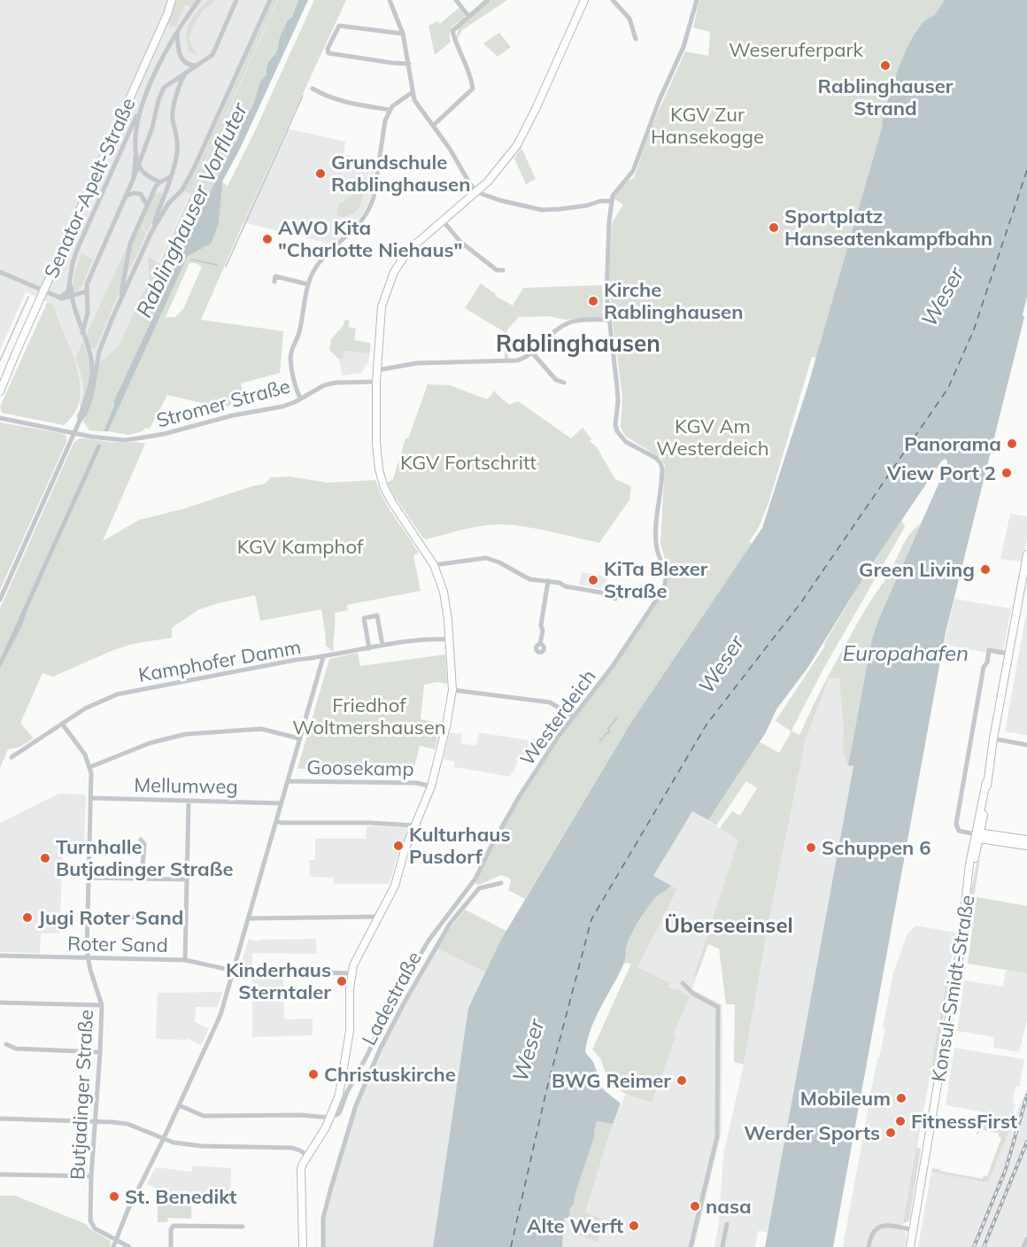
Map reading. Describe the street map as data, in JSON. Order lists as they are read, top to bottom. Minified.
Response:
{"streets":{"street":["Senator-Apelt-Straße","Stromer Straße","Kamphofer Damm","Westerdeich","Goosekamp","Mellumweg","Roter Sand","Konsul-Smidt-Straße","Ladestraße","Butjadinger Straße"]},"crossings":[["Kamphofer Damm","Butjadinger Straße"],["Mellumweg","Butjadinger Straße"],["Roter Sand","Butjadinger Straße"]],"districts":["Rablinghausen","Überseeinsel"],"water":["Rablinghauser Vorfluter","Weser","Europahafen"],"parks":["Weseruferpark","KGV Zur Hansekogge","KGV Am Westerdeich","KGV Fortschritt","KGV Kamphof","Friedhof Woltmershausen"],"places":["Rablinghauser Strand","Grundschule Rablinghausen","Sportplatz Hanseatenkampfbahn","AWO Kita \"Charlotte Niehaus\"","Kirche Rablinghausen","Panorama","View Port 2","Green Living","KiTa Blexer Straße","Kulturhaus Pusdorf","Schuppen 6","Turnhalle Butjadinger Straße","Jugi Roter Sand","Kinderhaus Sterntaler","Christuskirche","BWG Reimer","Mobileum","FitnessFirst","Werder Sports","St. Benedikt","nasa","Alte Werft"]}
